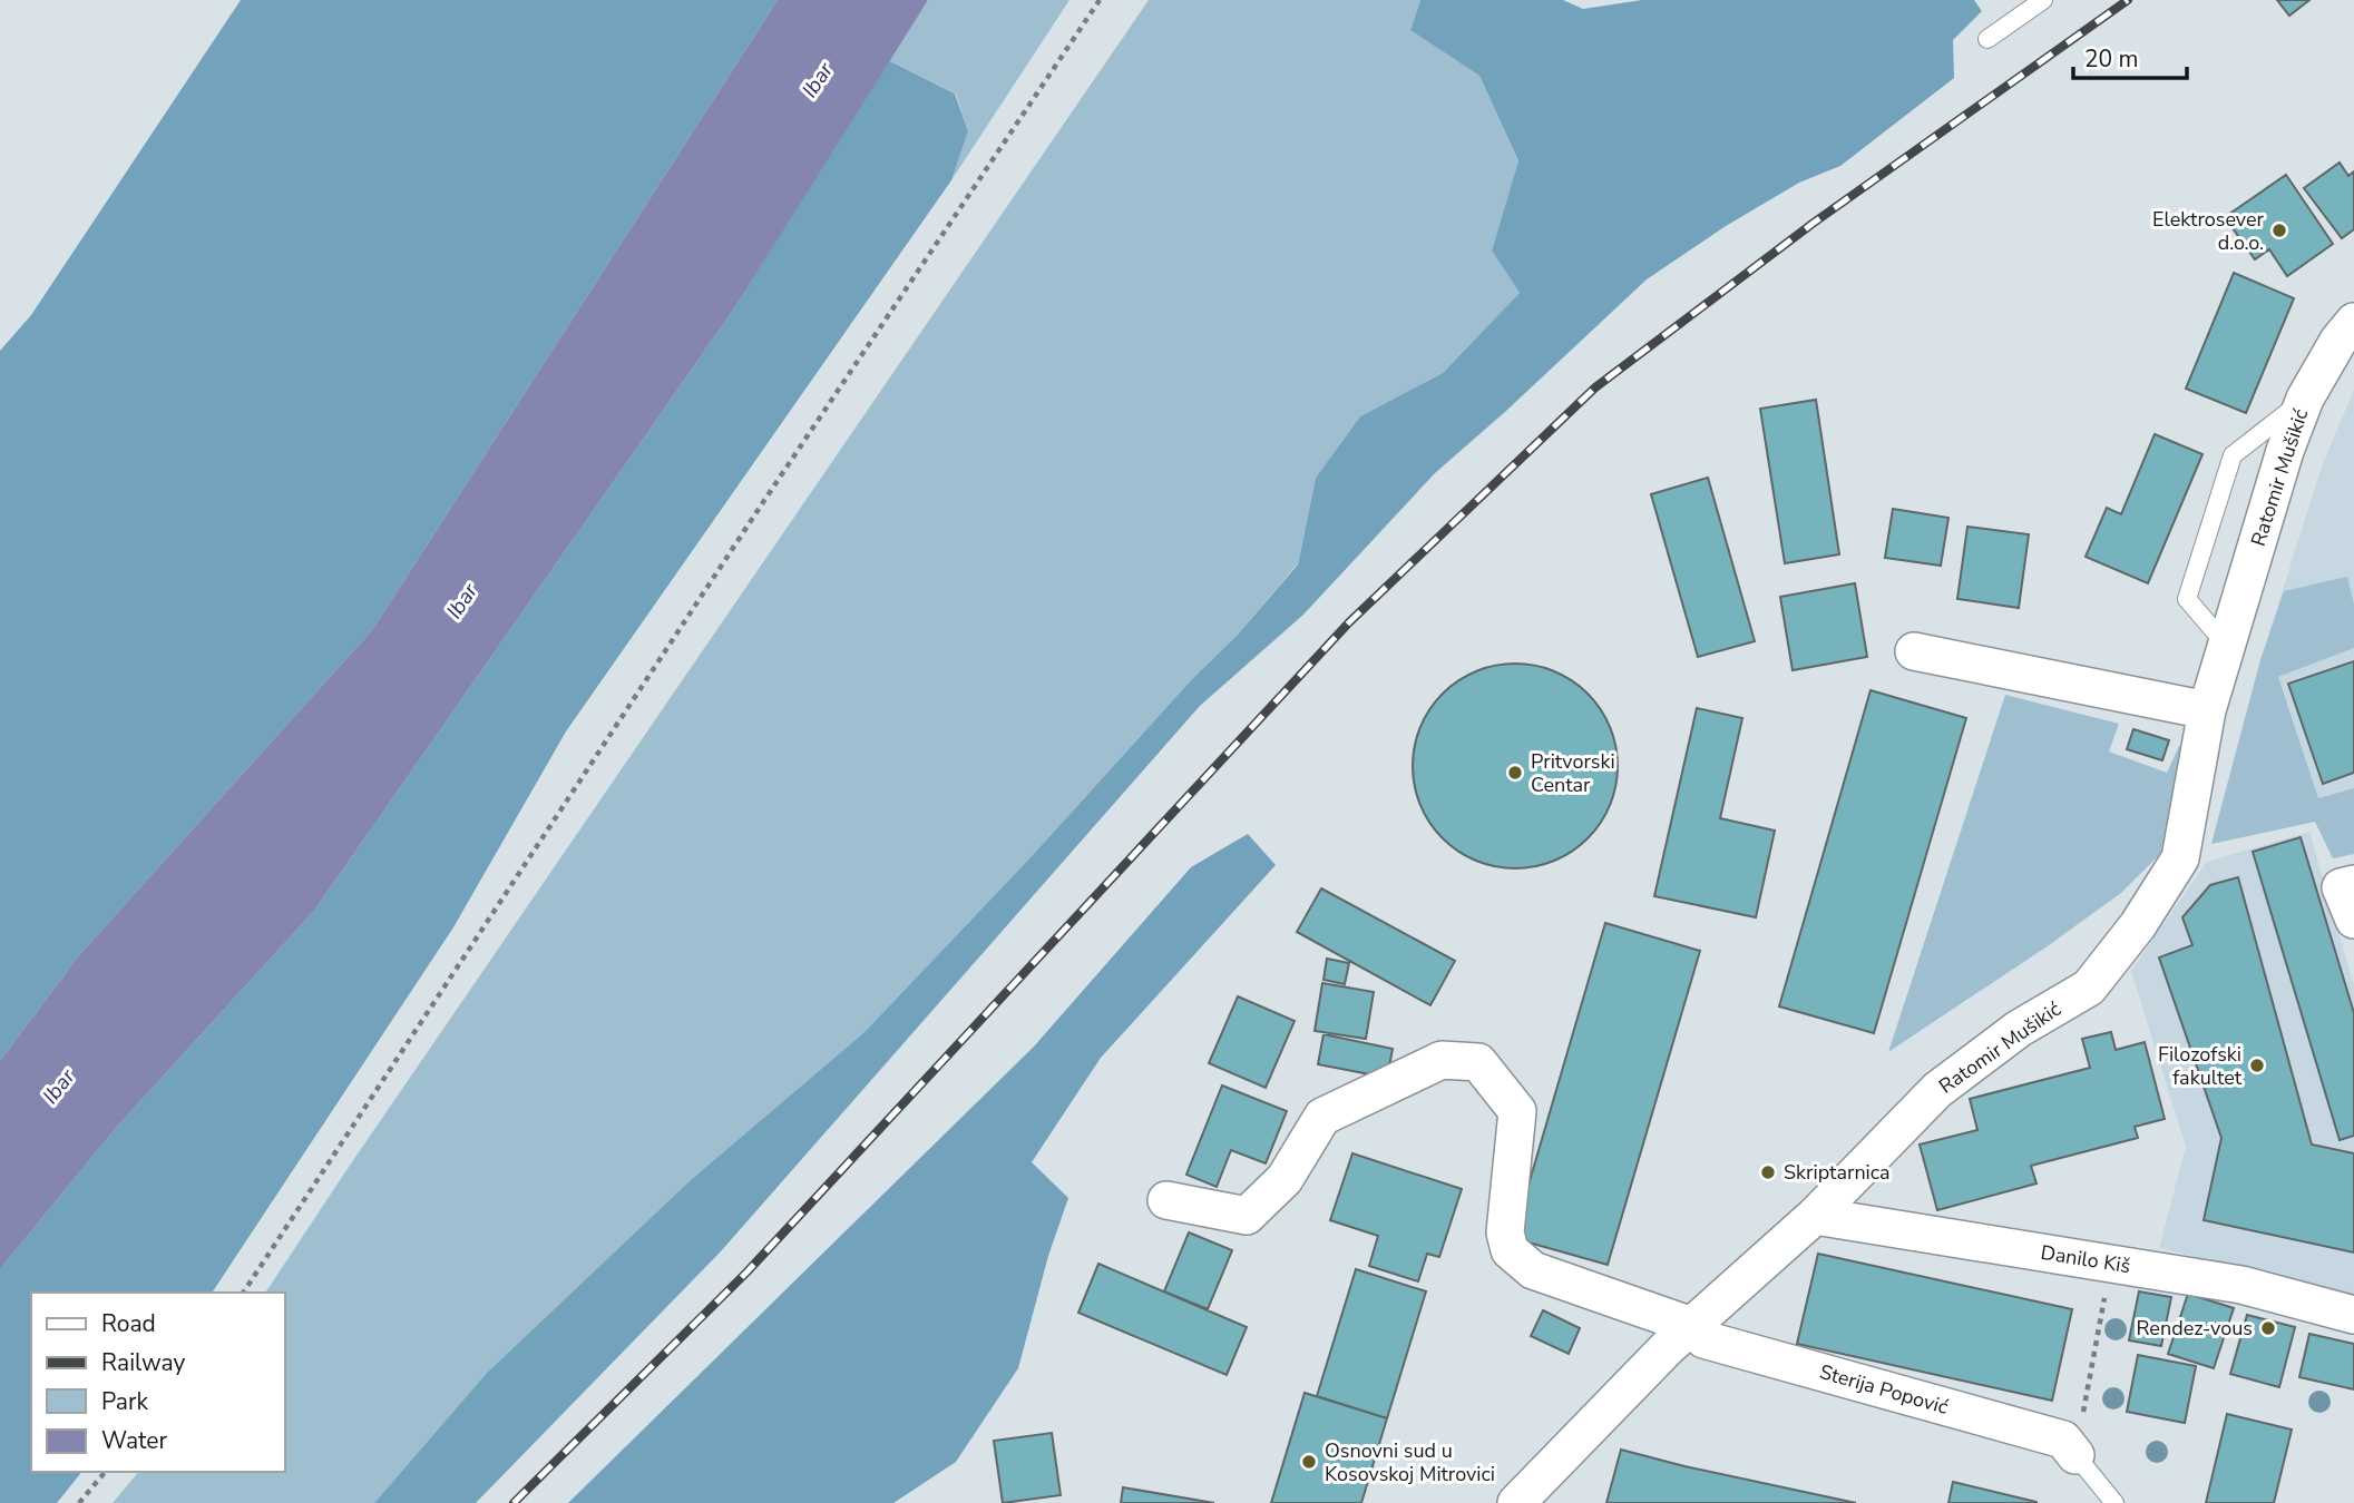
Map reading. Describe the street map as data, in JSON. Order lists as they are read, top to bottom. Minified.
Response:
{"streets":{"street":["Ratomir Mušikić","Danilo Kiš","Sterija Popović"]},"crossings":[["Ratomir Mušikić","Danilo Kiš"],["Ratomir Mušikić","Sterija Popović"]],"water":["Ibar"],"places":["Elektrosever d.o.o.","Pritvorski Centar","Filozofski fakultet","Skriptarnica","Rendez-vous","Osnovni sud u Kosovskoj Mitrovici"],"legend":["Road","Railway","Park","Water"],"scale_bar":"20 m"}
